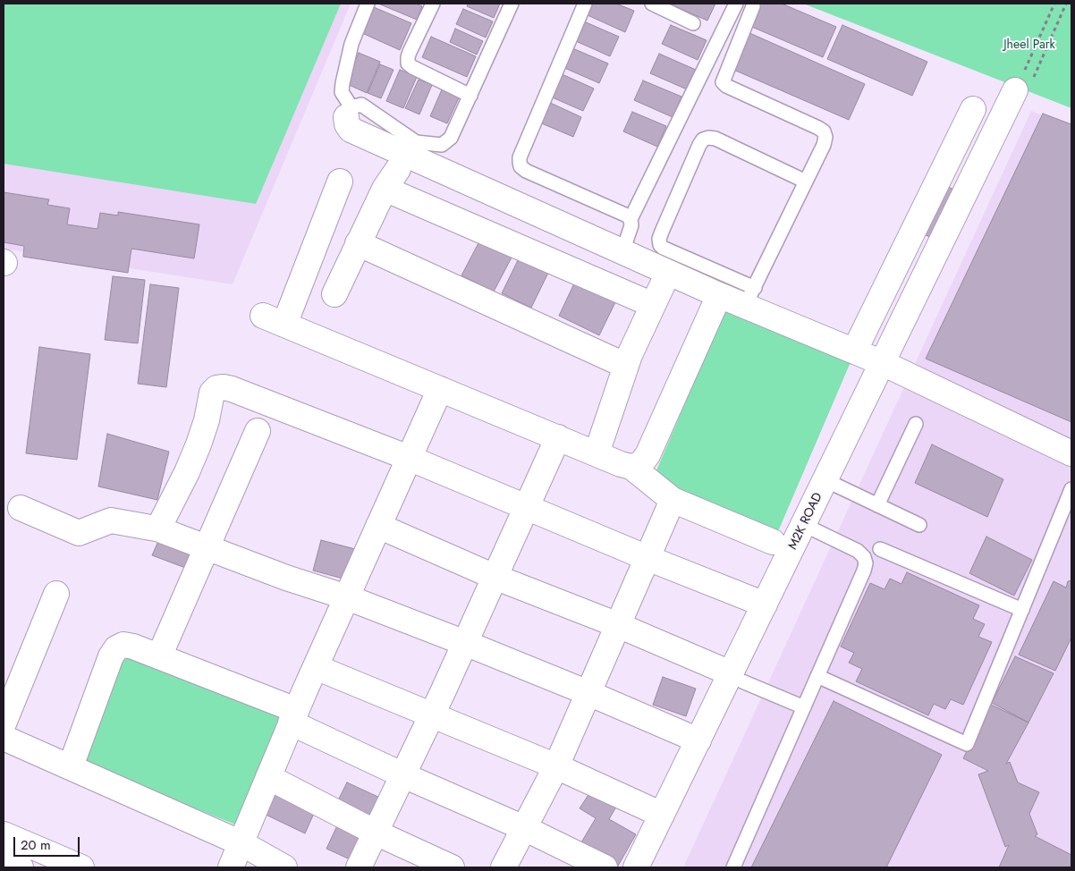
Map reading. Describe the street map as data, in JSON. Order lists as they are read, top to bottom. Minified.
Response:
{"streets":{"street":["M2K ROAD"]},"parks":["Jheel Park"],"scale_bar":"20 m"}
